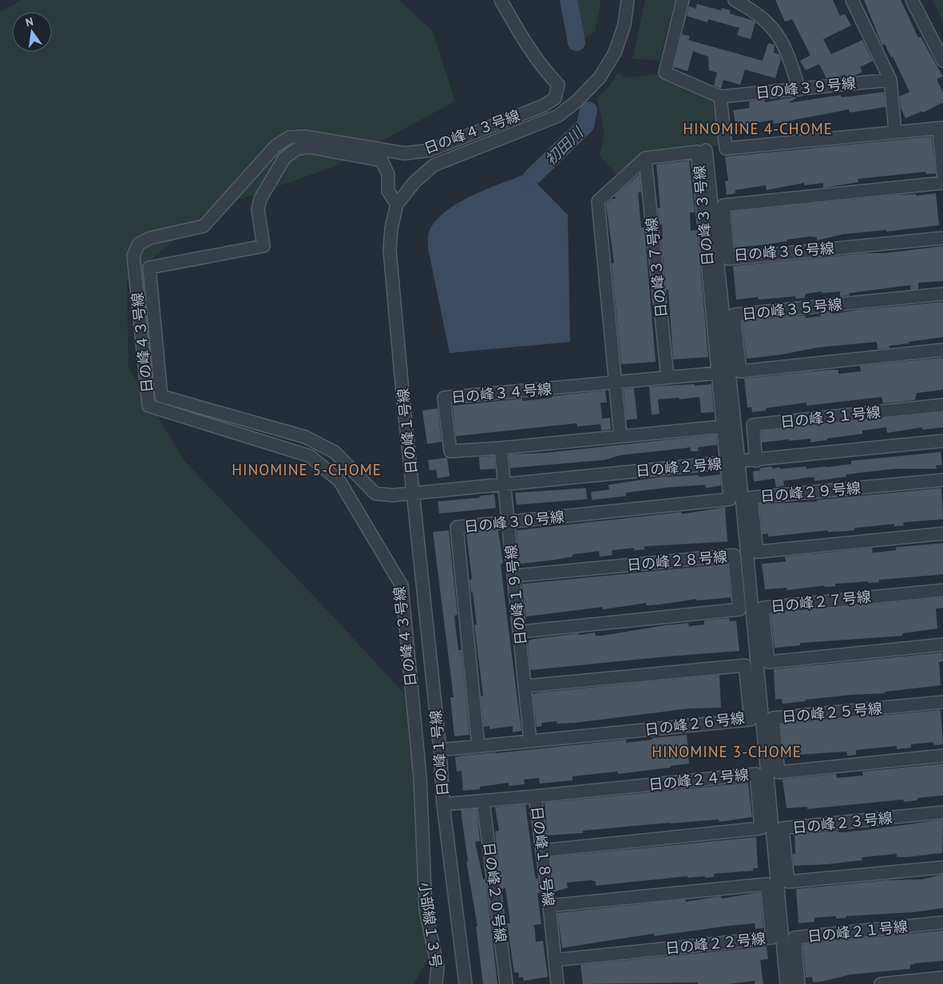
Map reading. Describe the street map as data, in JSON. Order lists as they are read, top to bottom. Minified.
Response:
{"streets":{"street":["日の峰３９号線","日の峰４３号線","日の峰３３号線","日の峰３６号線","日の峰３７号線","日の峰３５号線","日の峰３４号線","日の峰３１号線","日の峰１号線","日の峰２号線","日の峰２９号線","日の峰３０号線","日の峰２８号線","日の峰１９号線","日の峰２７号線","日の峰２５号線","日の峰２６号線","日の峰２４号線","日の峰２３号線","日の峰１８号線","日の峰２０号線","小部線１３号","日の峰２１号線","日の峰２２号線"]},"crossings":[["日の峰４３号線","小部線１３号"],["日の峰３３号線","日の峰３７号線"],["日の峰３３号線","日の峰３４号線"],["日の峰３３号線","日の峰２号線"],["日の峰３３号線","日の峰３０号線"],["日の峰３７号線","日の峰３４号線"],["日の峰３４号線","日の峰１９号線"],["日の峰３１号線","日の峰２号線"],["日の峰１号線","日の峰２号線"],["日の峰１号線","日の峰２６号線"],["日の峰１号線","日の峰１８号線"],["日の峰２号線","日の峰３０号線"],["日の峰２号線","日の峰１９号線"],["日の峰３０号線","日の峰１９号線"],["日の峰３０号線","日の峰２６号線"],["日の峰２８号線","日の峰１９号線"],["日の峰１９号線","日の峰２６号線"],["日の峰２４号線","日の峰１８号線"],["日の峰１８号線","日の峰２０号線"],["日の峰１８号線","日の峰２２号線"]],"districts":["HINOMINE 4-CHOME","HINOMINE 5-CHOME","HINOMINE 3-CHOME"],"water":["初田川"],"north":"top"}
